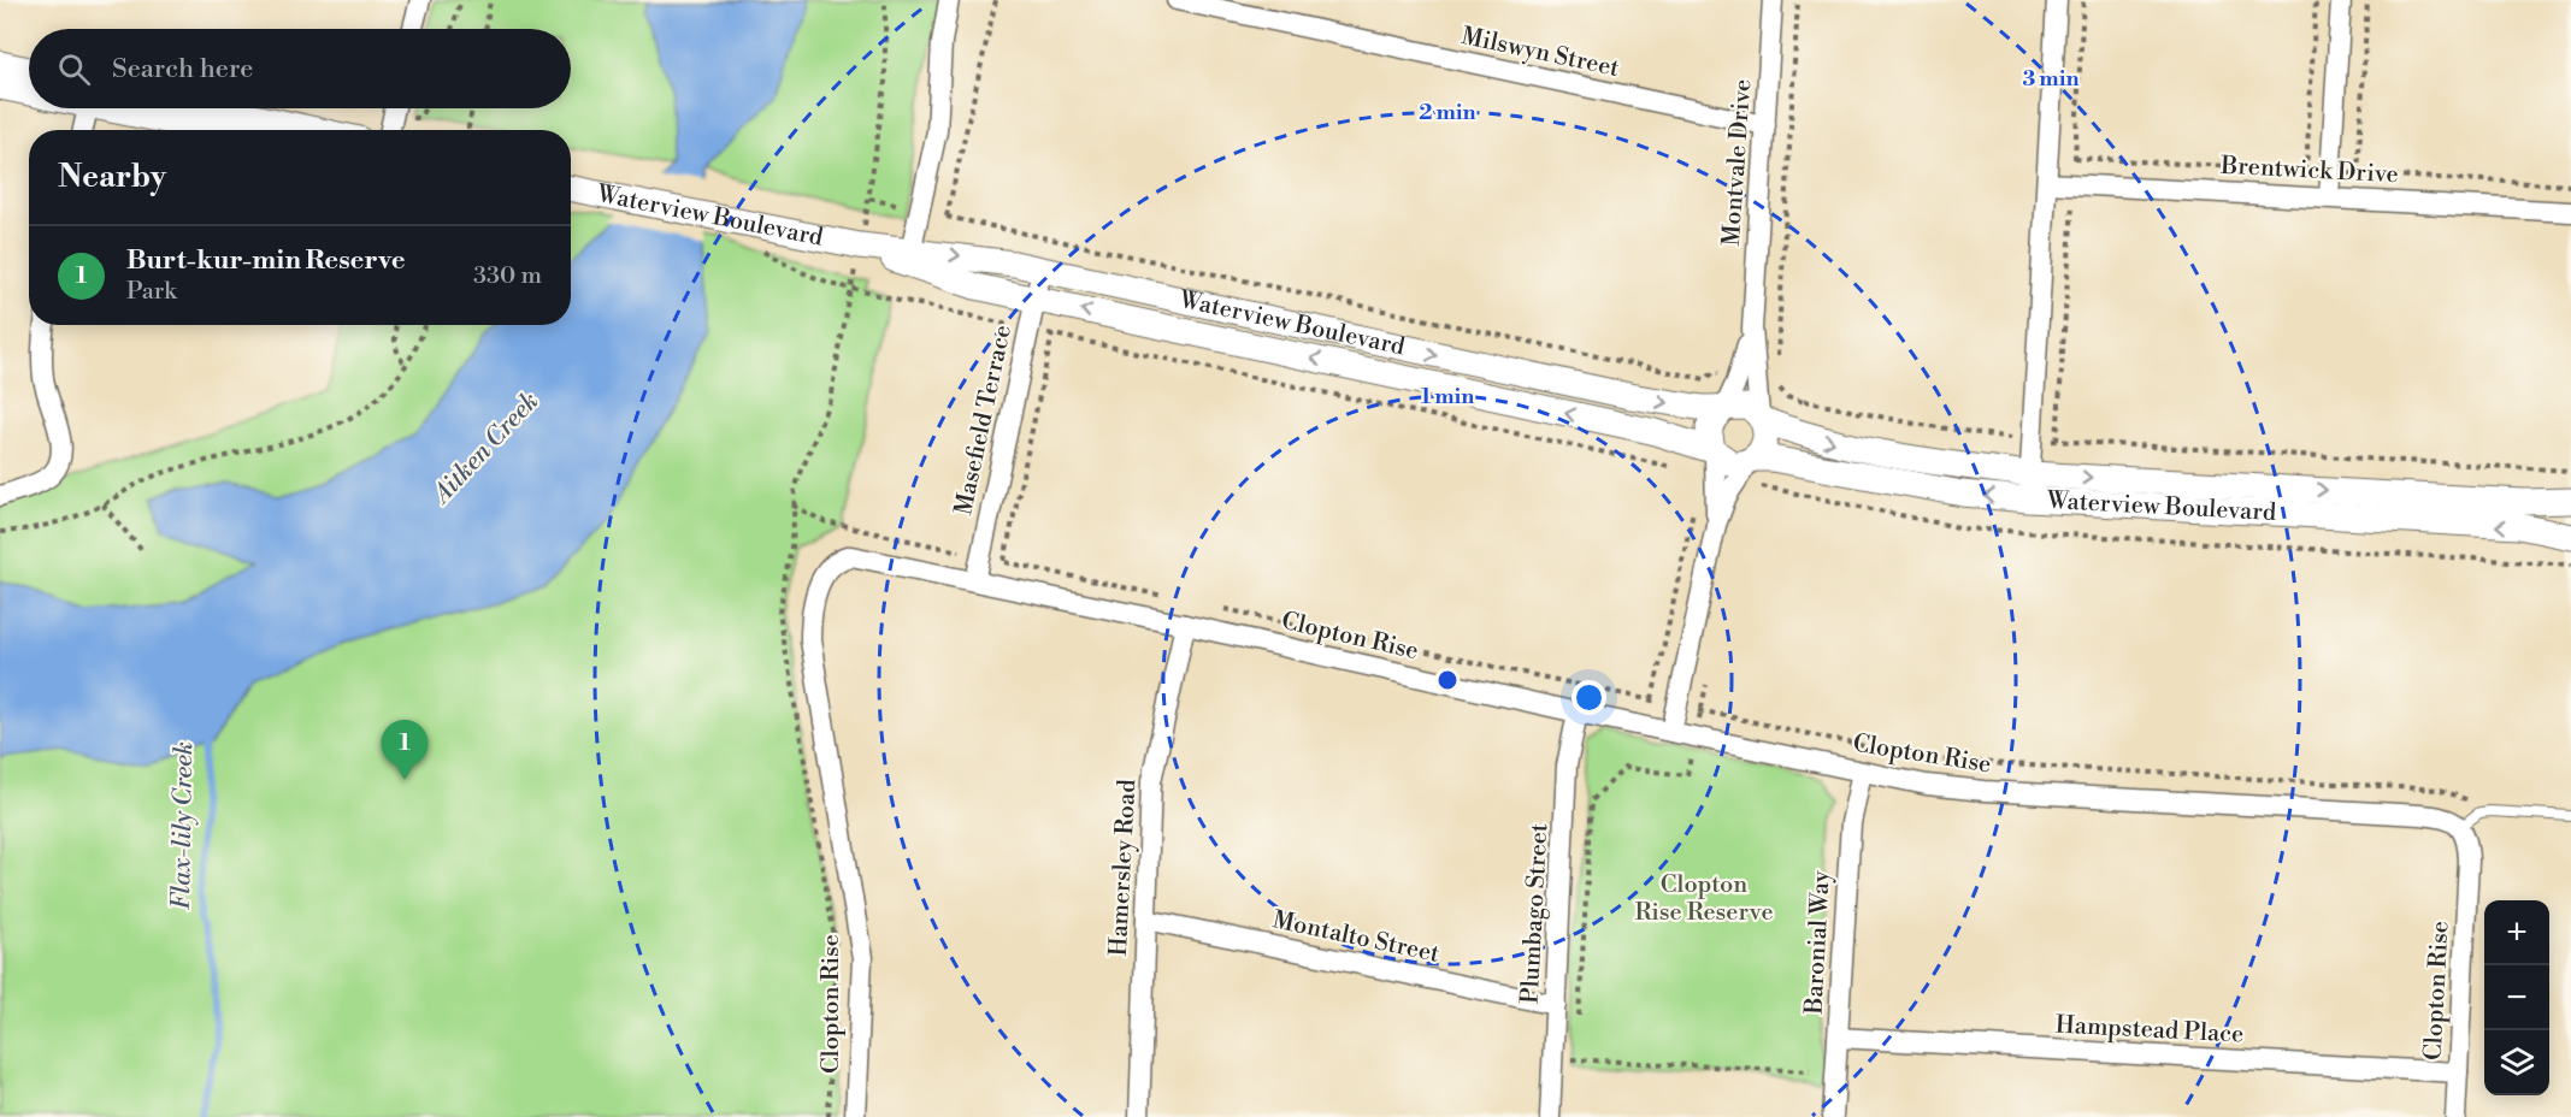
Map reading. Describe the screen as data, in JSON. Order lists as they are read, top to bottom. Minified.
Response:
{"streets":{"street":["Milswyn Street","Montvale Drive","Brentwick Drive","Waterview Boulevard","Masefield Terrace","Clopton Rise","Hamersley Road","Plumbago Street","Montalto Street","Baronial Way","Hampstead Place"]},"crossings":[["Milswyn Street","Montvale Drive"],["Montvale Drive","Waterview Boulevard"],["Waterview Boulevard","Masefield Terrace"],["Masefield Terrace","Clopton Rise"],["Clopton Rise","Hamersley Road"],["Clopton Rise","Plumbago Street"],["Clopton Rise","Baronial Way"],["Clopton Rise","Hampstead Place"],["Hamersley Road","Montalto Street"],["Plumbago Street","Montalto Street"],["Baronial Way","Hampstead Place"]],"water":["Aitken Creek","Flax-lily Creek"],"parks":["Clopton Rise Reserve"],"page":{"search":"Search here","heading":"Nearby","list":[{"mark":"1","name":"Burt-kur-min Reserve","note":"Park","value":"330 m"}],"pins":"1","map_buttons":["+","−"]},"rings":["3 min","2 min","1 min"]}
